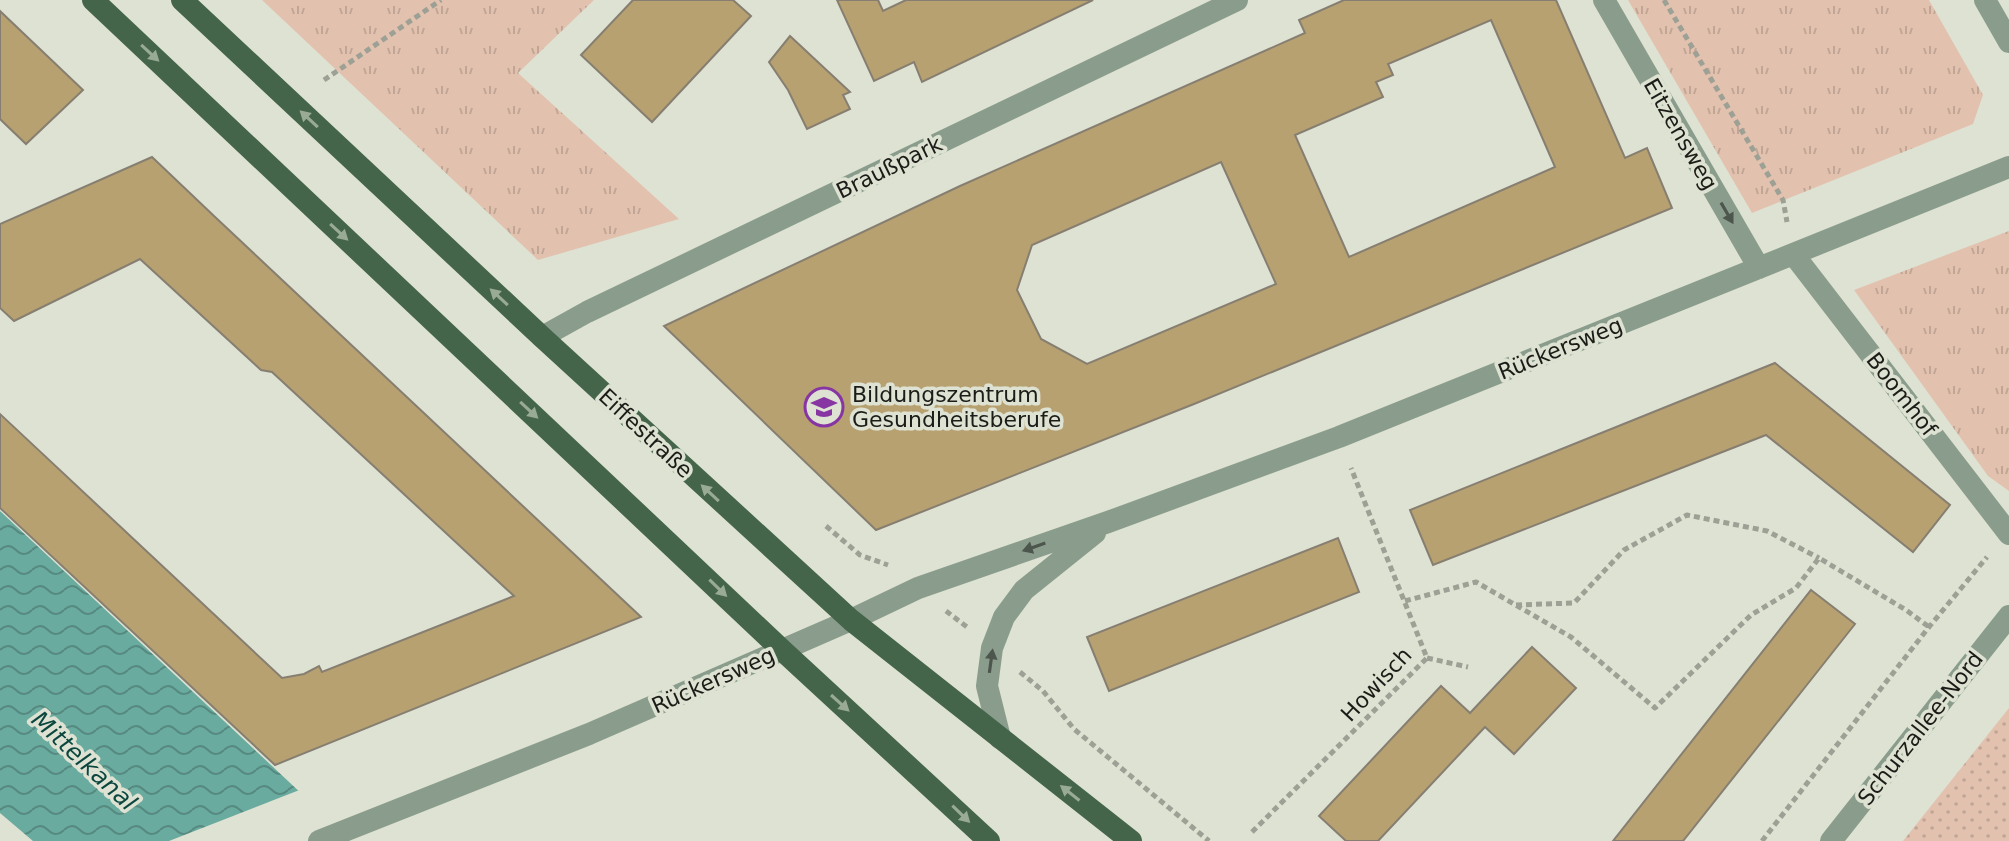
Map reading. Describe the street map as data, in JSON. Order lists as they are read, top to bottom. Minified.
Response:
{"streets":{"main road":["Eiffestraße"],"street":["Eitzensweg","Braußpark","Rückersweg","Boomhof","Schurzallee-Nord"],"path":["Howisch"]},"crossings":[["Eitzensweg","Rückersweg"],["Braußpark","Eiffestraße"],["Rückersweg","Boomhof"],["Rückersweg","Eiffestraße"],["Rückersweg","Howisch"]],"one_way":["Eitzensweg"],"water":["Mittelkanal"],"places":{"school or university":["Bildungszentrum Gesundheitsberufe"]}}
